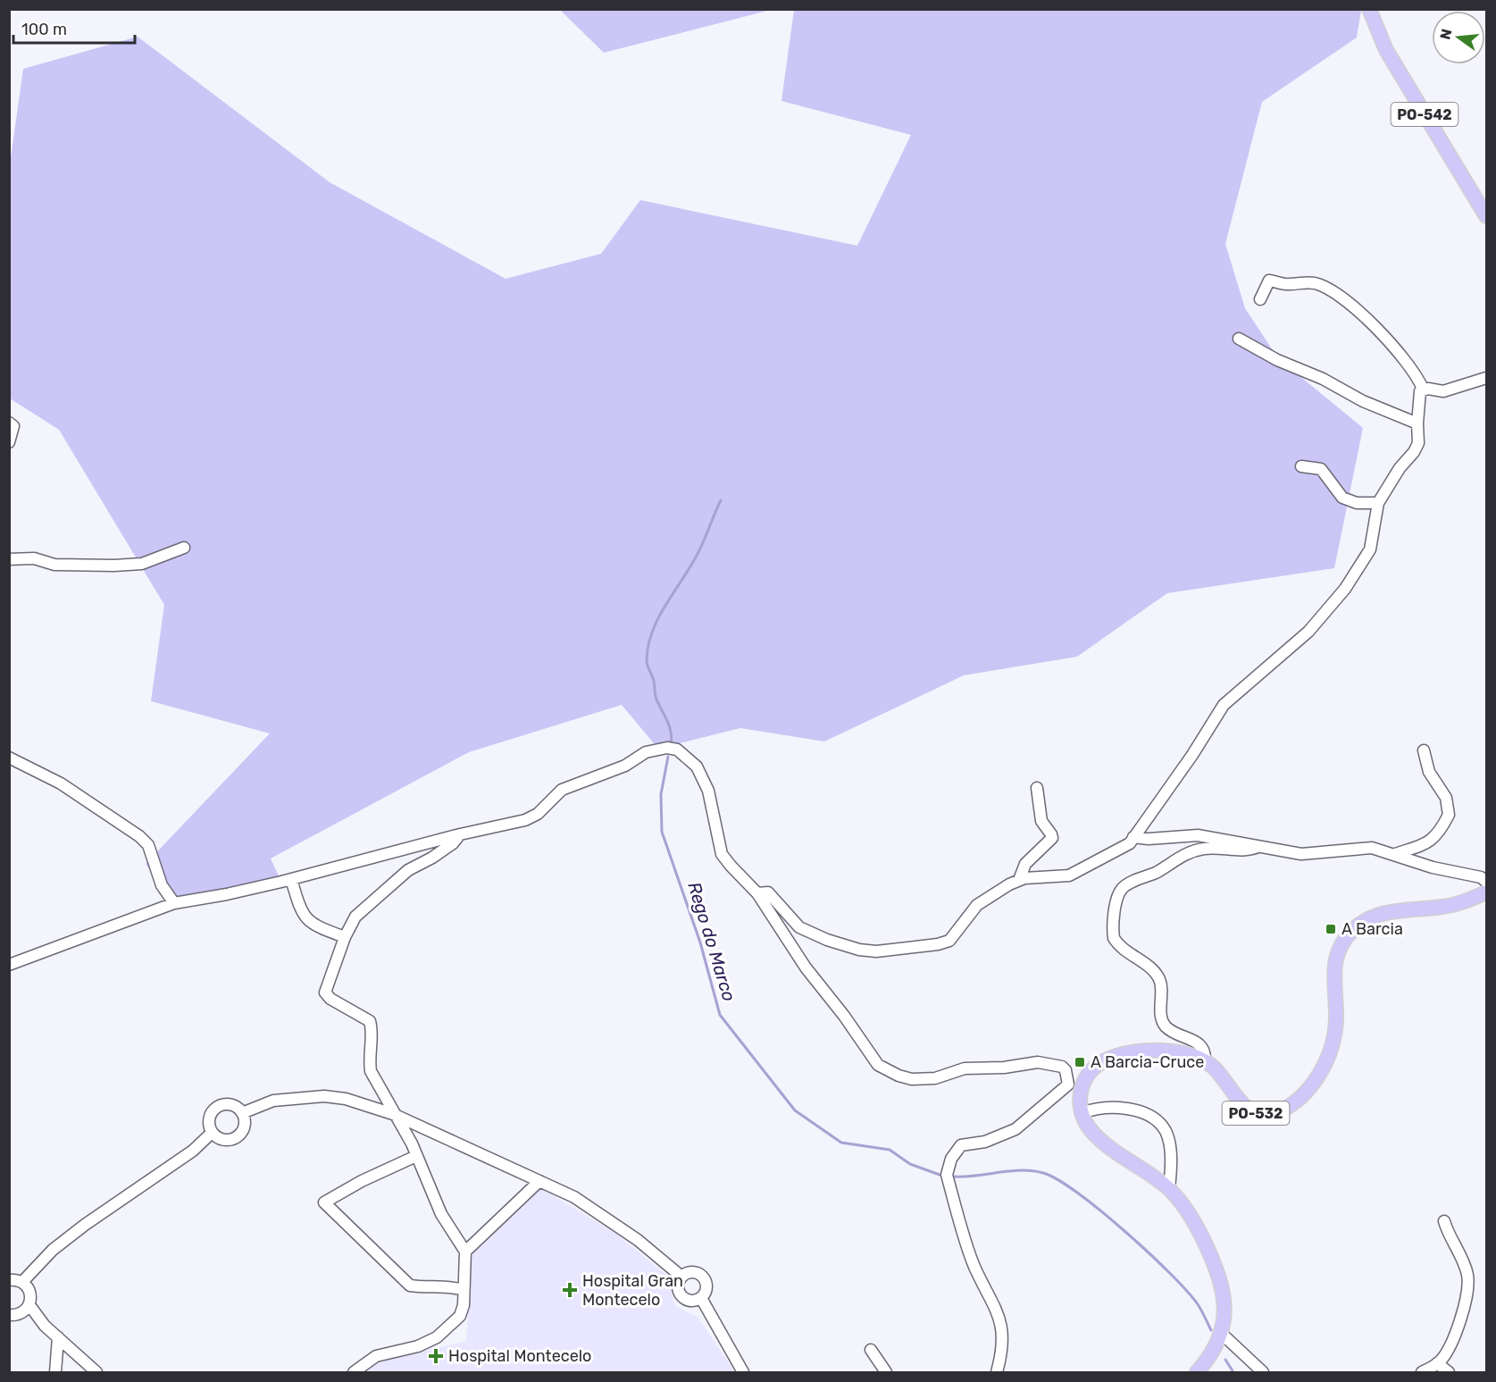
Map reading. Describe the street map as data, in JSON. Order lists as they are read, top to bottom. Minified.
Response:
{"streets":{"main road":["PO-542","PO-532"]},"water":["Rego do Marco"],"places":{"transit":["A Barcia","A Barcia-Cruce"],"health":["Hospital Gran Montecelo","Hospital Montecelo"]},"scale_bar":"100 m","north":"left"}
